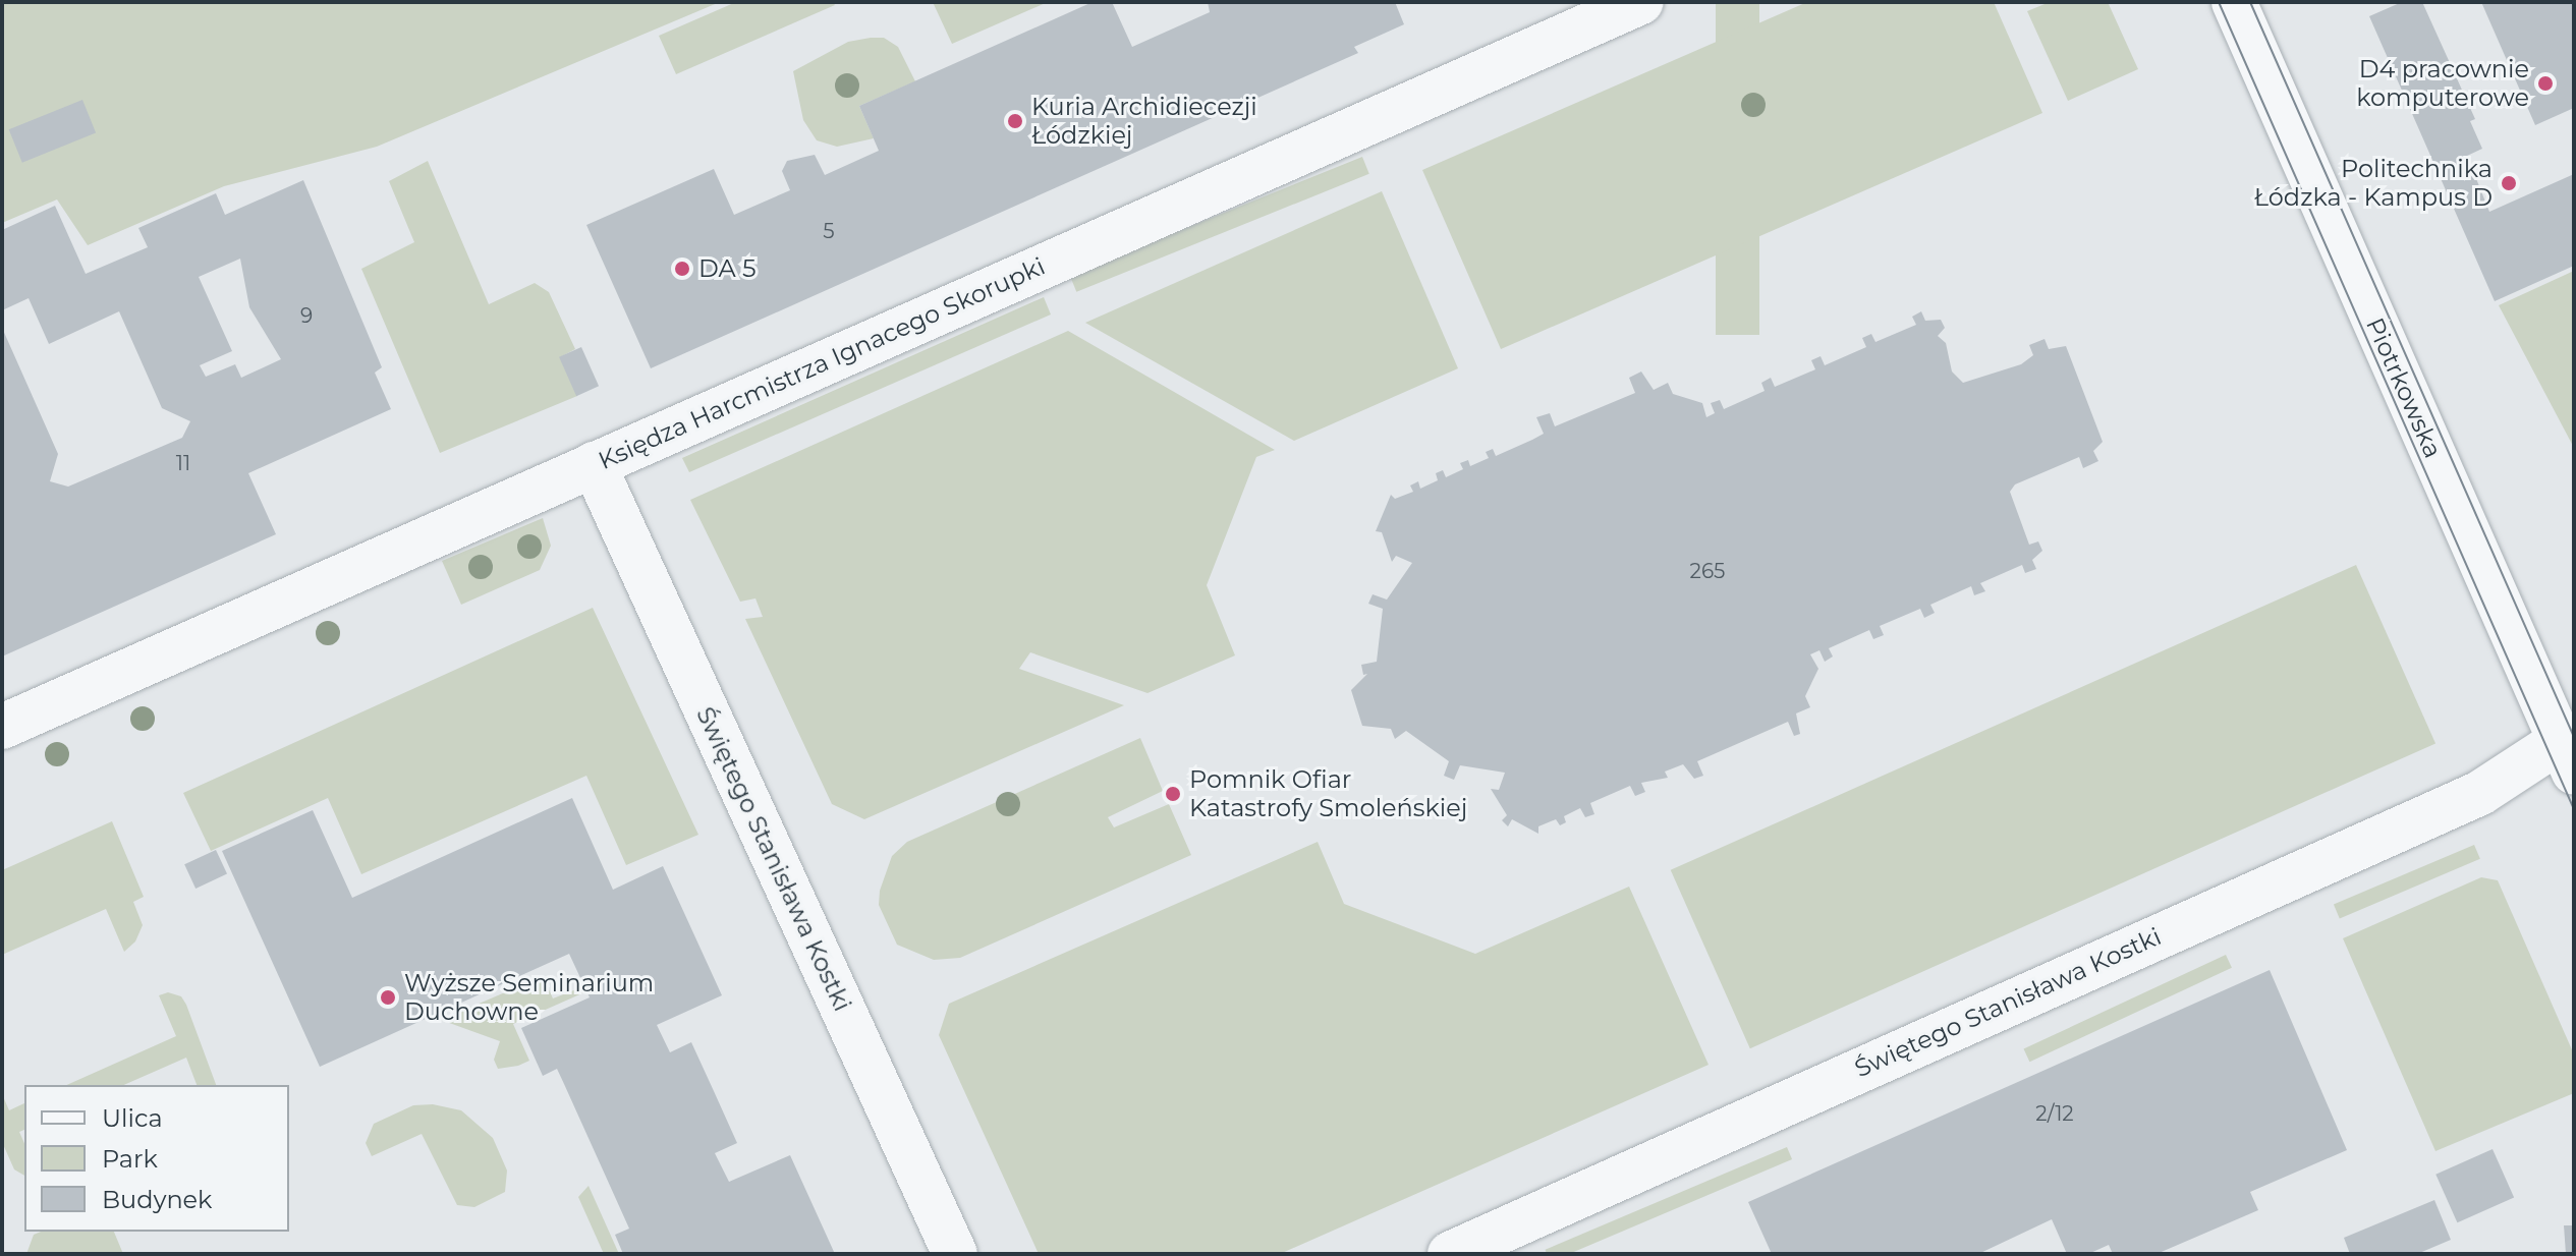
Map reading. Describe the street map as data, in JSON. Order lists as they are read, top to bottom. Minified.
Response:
{"streets":{"street":["Księdza Harcmistrza Ignacego Skorupki","Piotrkowska","Świętego Stanisława Kostki"]},"crossings":[["Księdza Harcmistrza Ignacego Skorupki","Świętego Stanisława Kostki"],["Piotrkowska","Świętego Stanisława Kostki"]],"places":["D4 pracownie komputerowe","Kuria Archidiecezji Łódzkiej","Politechnika Łódzka - Kampus D","DA 5","Pomnik Ofiar Katastrofy Smoleńskiej","Wyższe Seminarium Duchowne"],"house_numbers":["5","9","11","265","2/12"],"legend":["Ulica","Park","Budynek"]}
